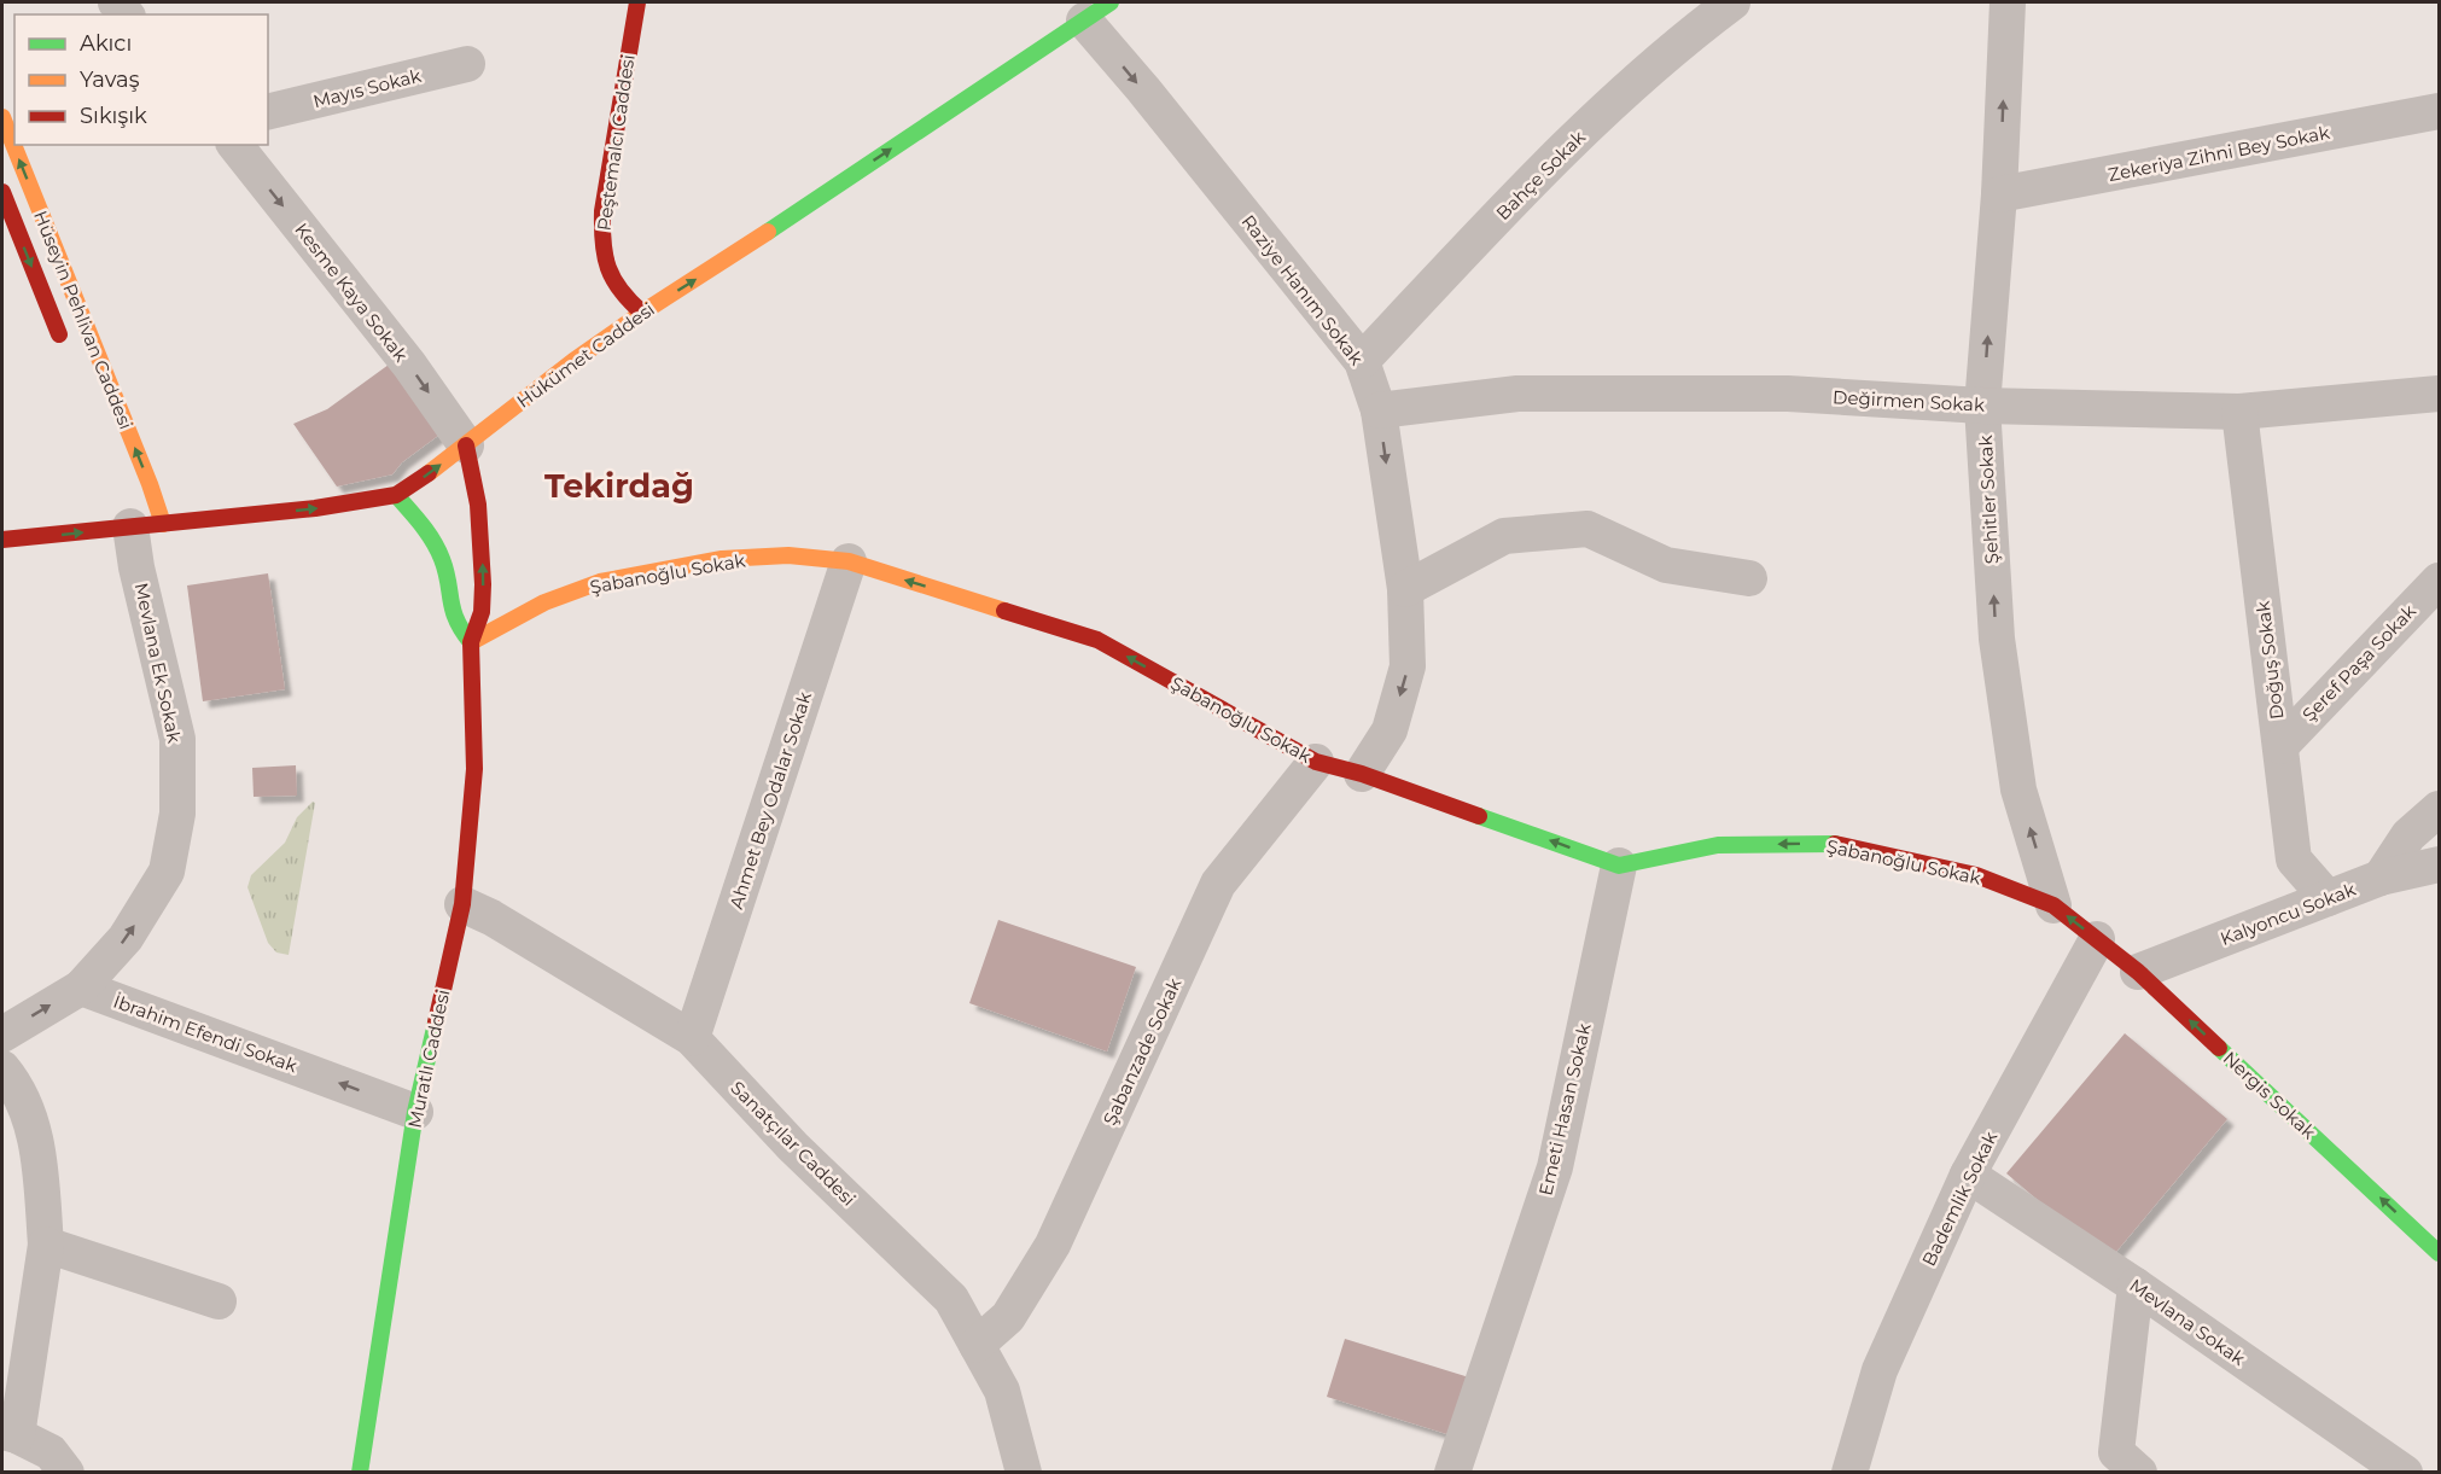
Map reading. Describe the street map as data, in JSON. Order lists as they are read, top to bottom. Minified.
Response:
{"streets":{"street":["Mayıs Sokak","Peştemalcı Caddesi","Zekeriya Zihni Bey Sokak","Bahçe Sokak","Raziye Hanım Sokak","Kesme Kaya Sokak","Hüseyin Pehlivan Caddesi","Hükümet Caddesi","Değirmen Sokak","Şehitler Sokak","Şabanoğlu Sokak","Doğuş Sokak","Mevlana Ek Sokak","Şeref Paşa Sokak","Ahmet Bey Odalar Sokak","Kalyoncu Sokak","İbrahim Efendi Sokak","Şabanzade Sokak","Muratlı Caddesi","Nergis Sokak","Emeti Hasan Sokak","Sanatçılar Caddesi","Bademlik Sokak","Mevlana Sokak"]},"crossings":[["Peştemalcı Caddesi","Hükümet Caddesi"],["Zekeriya Zihni Bey Sokak","Şehitler Sokak"],["Bahçe Sokak","Raziye Hanım Sokak"],["Raziye Hanım Sokak","Hükümet Caddesi"],["Raziye Hanım Sokak","Değirmen Sokak"],["Raziye Hanım Sokak","Şabanoğlu Sokak"],["Kesme Kaya Sokak","Hükümet Caddesi"],["Kesme Kaya Sokak","Muratlı Caddesi"],["Hüseyin Pehlivan Caddesi","Hükümet Caddesi"],["Hüseyin Pehlivan Caddesi","Mevlana Ek Sokak"],["Hükümet Caddesi","Mevlana Ek Sokak"],["Hükümet Caddesi","Muratlı Caddesi"],["Değirmen Sokak","Şehitler Sokak"],["Değirmen Sokak","Doğuş Sokak"],["Şehitler Sokak","Şabanoğlu Sokak"],["Şabanoğlu Sokak","Ahmet Bey Odalar Sokak"],["Şabanoğlu Sokak","Şabanzade Sokak"],["Şabanoğlu Sokak","Muratlı Caddesi"],["Şabanoğlu Sokak","Nergis Sokak"],["Şabanoğlu Sokak","Emeti Hasan Sokak"],["Şabanoğlu Sokak","Bademlik Sokak"],["Doğuş Sokak","Şeref Paşa Sokak"],["Doğuş Sokak","Kalyoncu Sokak"],["Mevlana Ek Sokak","İbrahim Efendi Sokak"],["Ahmet Bey Odalar Sokak","Sanatçılar Caddesi"],["Kalyoncu Sokak","Nergis Sokak"],["İbrahim Efendi Sokak","Muratlı Caddesi"],["Şabanzade Sokak","Sanatçılar Caddesi"],["Muratlı Caddesi","Sanatçılar Caddesi"],["Nergis Sokak","Bademlik Sokak"],["Bademlik Sokak","Mevlana Sokak"]],"one_way":["Raziye Hanım Sokak","Kesme Kaya Sokak","Hükümet Caddesi","Şehitler Sokak","Şabanoğlu Sokak","Mevlana Ek Sokak","Nergis Sokak"],"districts":["Tekirdağ"],"legend":["Akıcı","Yavaş","Sıkışık"]}
